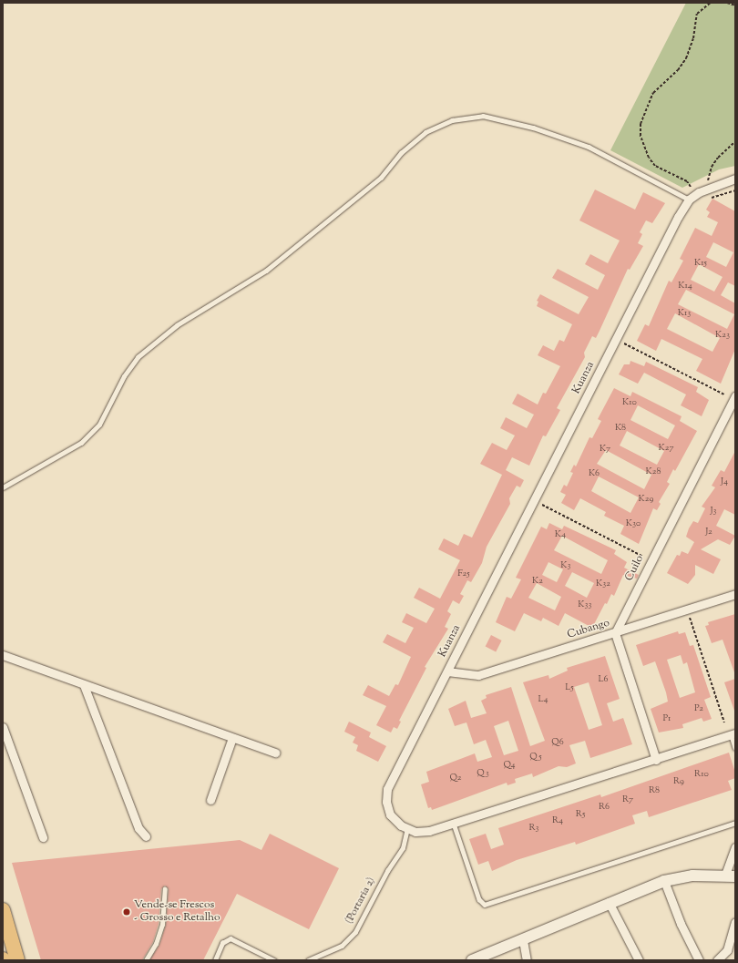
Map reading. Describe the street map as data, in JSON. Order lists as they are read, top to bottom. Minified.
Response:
{"streets":{"street":["Kuanza","Cuilo","Cubango"],"lane":["(Portaria 2)"]},"crossings":[["Kuanza","Cubango"],["Kuanza","(Portaria 2)"],["Cuilo","Cubango"]],"places":["Vende-se Frescos - Grosso e Retalho"],"house_numbers":["K15","K14","K13","K23","K10","K8","K27","K7","K28","K6","J4","K29","J3","K30","J2","K4","K3","F25","K2","K32","K33","L6","L5","L4","P2","P1","Q6","Q5","Q4","Q3","R10","Q2","R9","R8","R7","R6","R5","R4","R3"]}
